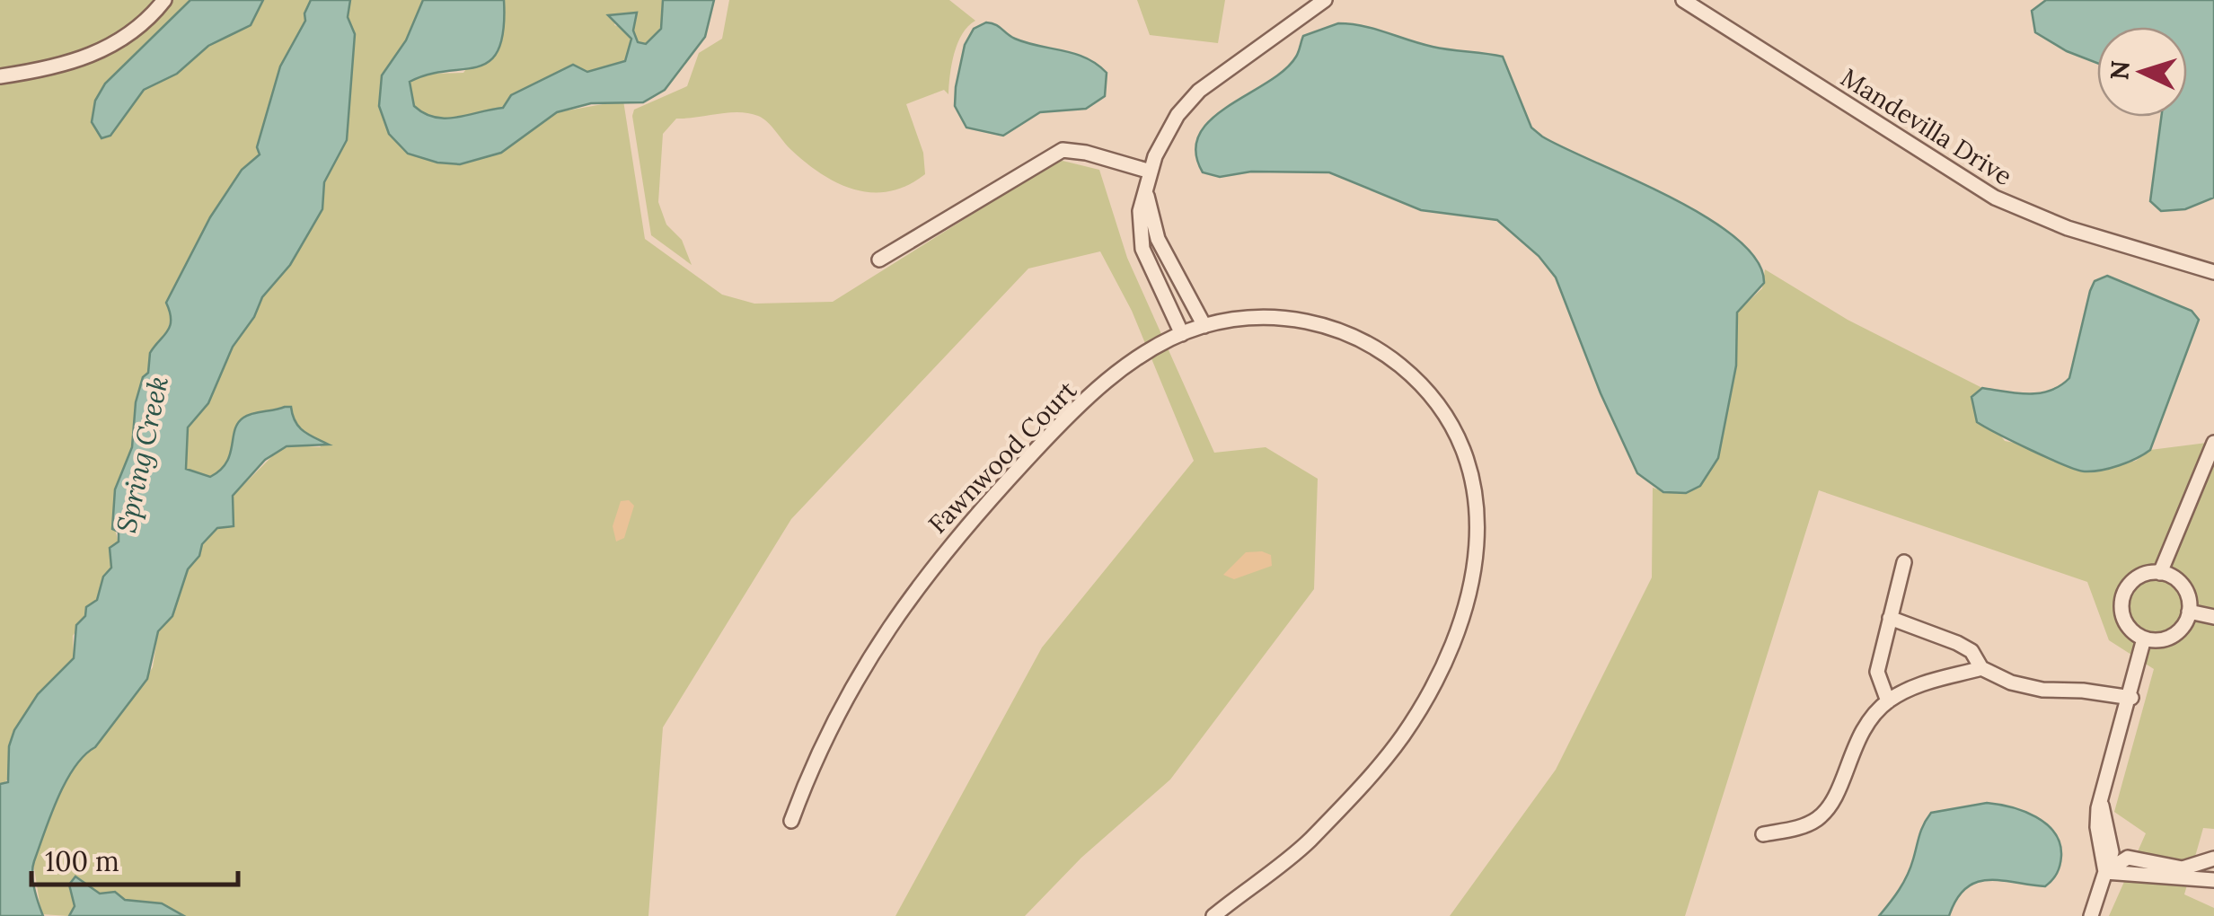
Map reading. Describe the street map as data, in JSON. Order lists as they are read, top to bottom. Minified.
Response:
{"streets":{"street":["Mandevilla Drive","Fawnwood Court"]},"water":["Spring Creek"],"scale_bar":"100 m","north":"left"}
